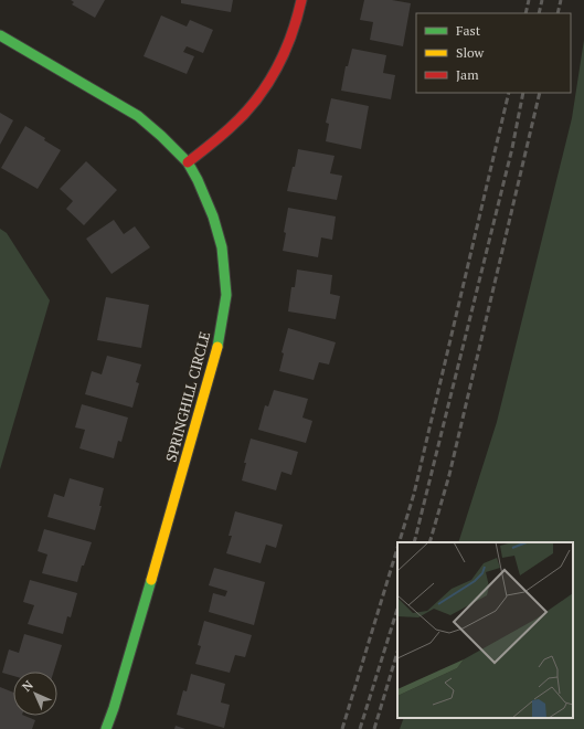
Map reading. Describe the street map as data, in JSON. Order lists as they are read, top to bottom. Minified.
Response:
{"streets":{"street":["SPRINGHILL CIRCLE"]},"legend":["Fast","Slow","Jam"],"north":"top left"}
